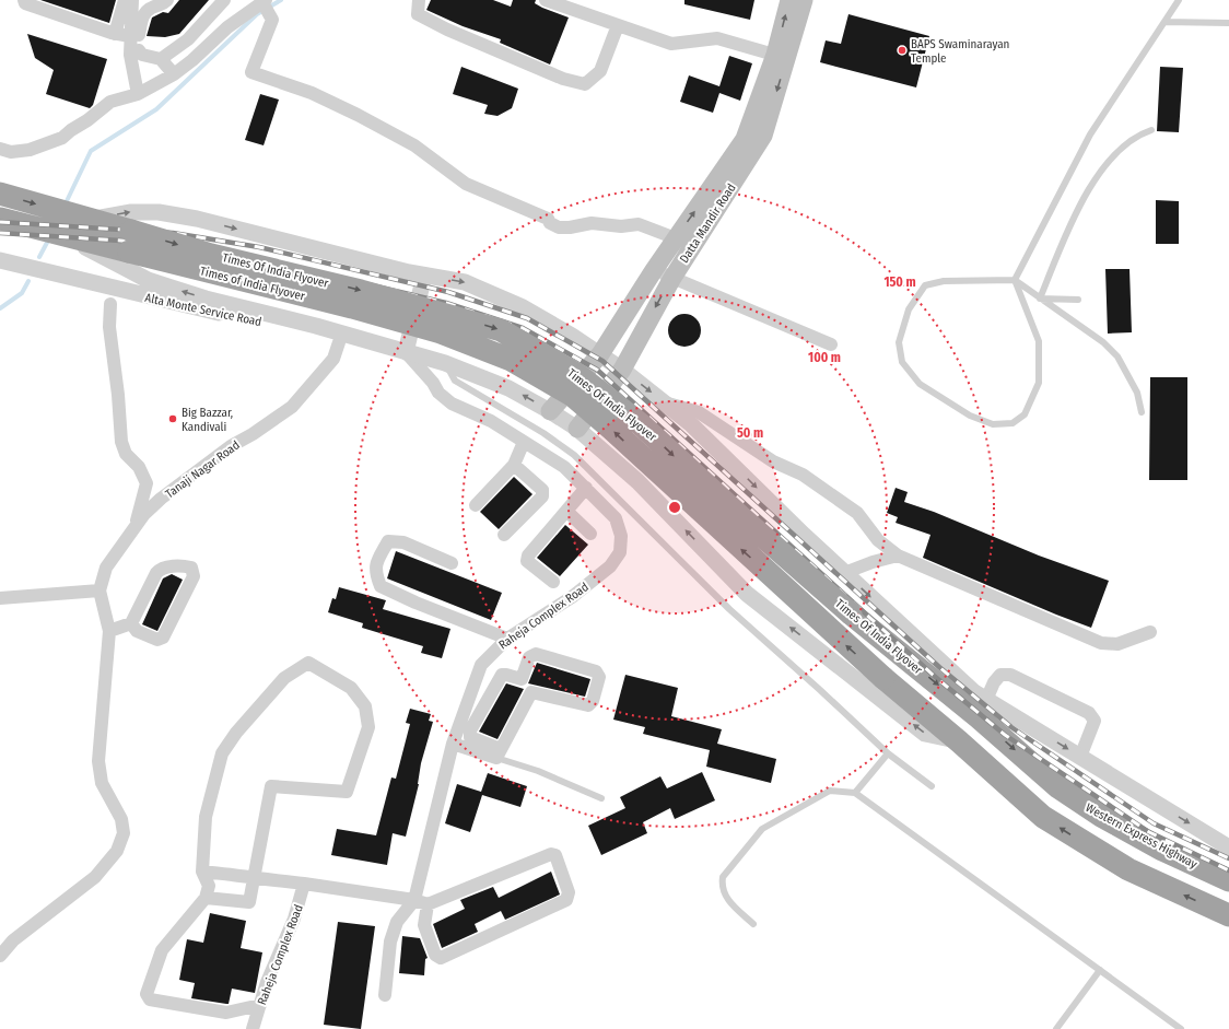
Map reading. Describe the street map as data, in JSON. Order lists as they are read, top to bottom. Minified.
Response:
{"streets":{"highway":["Times Of India Flyover","Times of India Flyover","Western Express Highway"],"main road":["Datta Mandir Road"],"street":["Alta Monte Service Road","Tanaji Nagar Road","Raheja Complex Road"]},"crossings":[["Times Of India Flyover","Times of India Flyover"],["Times Of India Flyover","Western Express Highway"],["Alta Monte Service Road","Tanaji Nagar Road"],["Alta Monte Service Road","Raheja Complex Road"]],"places":["BAPS Swaminarayan Temple","Big Bazzar, Kandivali"],"rings":["150 m","100 m","50 m"]}
